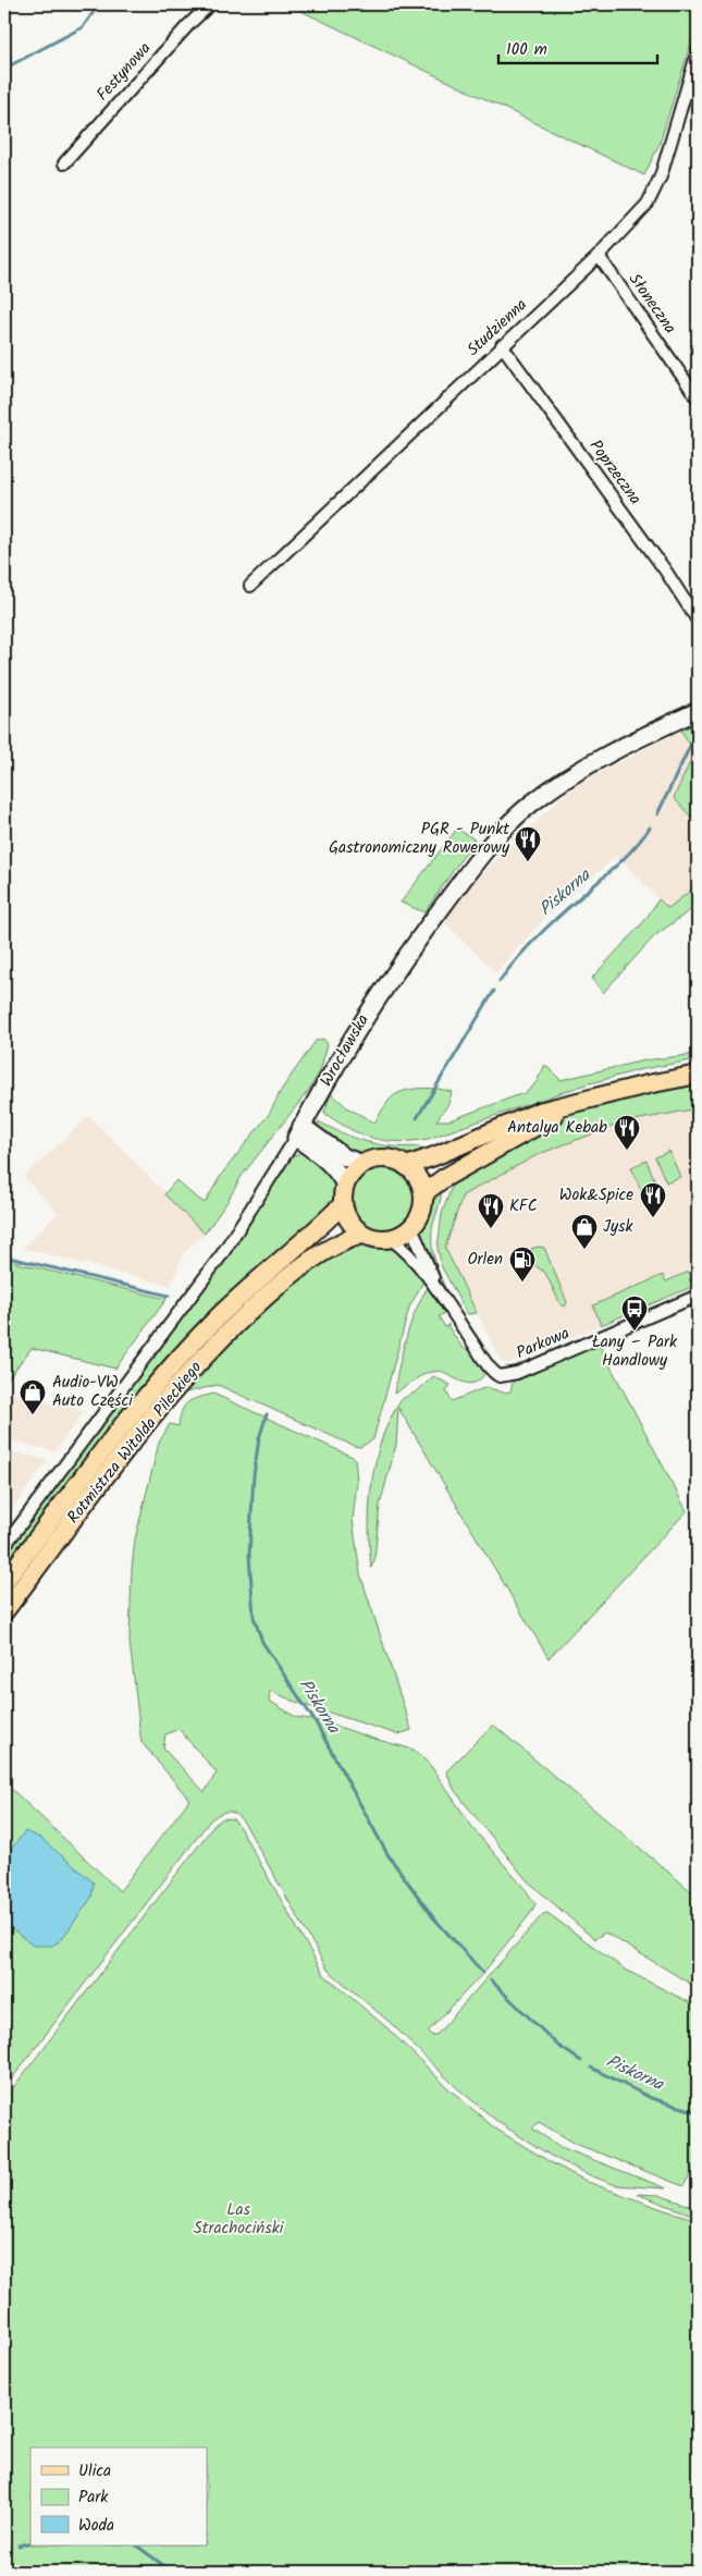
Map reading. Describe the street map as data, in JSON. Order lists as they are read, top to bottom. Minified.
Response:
{"streets":{"main road":["Wrocławska","Rotmistrza Witolda Pileckiego"],"street":["Festynowa","Słoneczna","Studzienna","Poprzeczna","Parkowa"]},"crossings":[["Słoneczna","Studzienna"],["Studzienna","Poprzeczna"]],"water":["Piskorna"],"parks":["Las Strachociński"],"places":{"restaurant":["PGR - Punkt Gastronomiczny Rowerowy","Antalya Kebab","Wok&Spice","KFC"],"shop":["Jysk","Audio-VW Auto Części"],"fuel station":["Orlen"],"bus stop":["Łany – Park Handlowy"]},"legend":["Ulica","Park","Woda"],"scale_bar":"100 m"}
